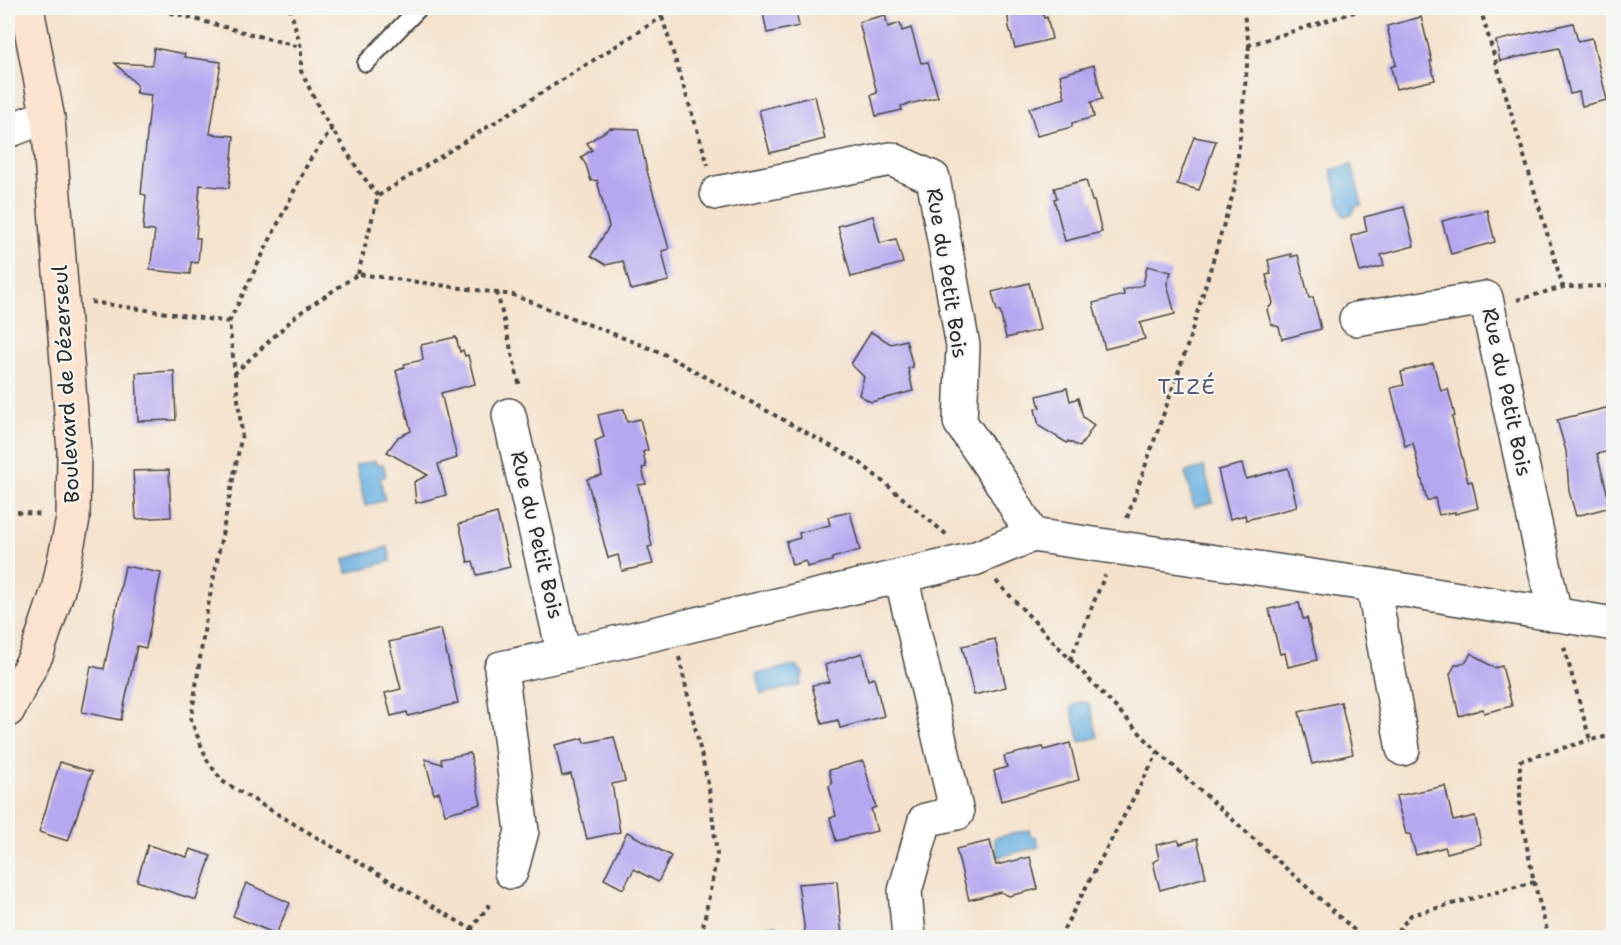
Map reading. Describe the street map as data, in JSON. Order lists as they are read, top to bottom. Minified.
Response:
{"streets":{"street":["Rue du Petit Bois","Boulevard de Dézerseul"]},"districts":["TIZÉ"]}
